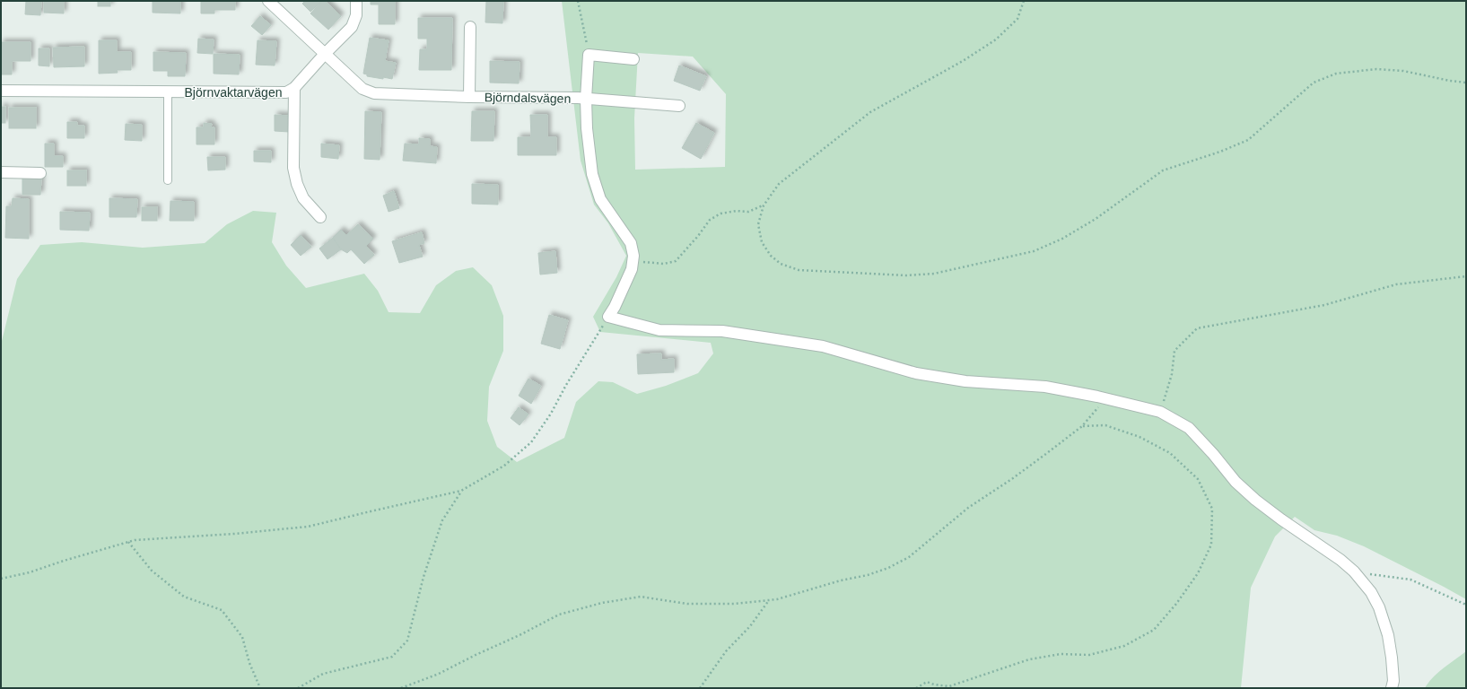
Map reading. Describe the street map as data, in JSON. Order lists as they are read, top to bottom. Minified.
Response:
{"streets":{"street":["Björnvaktarvägen","Björndalsvägen"]},"crossings":[["Björnvaktarvägen","Björndalsvägen"]]}
